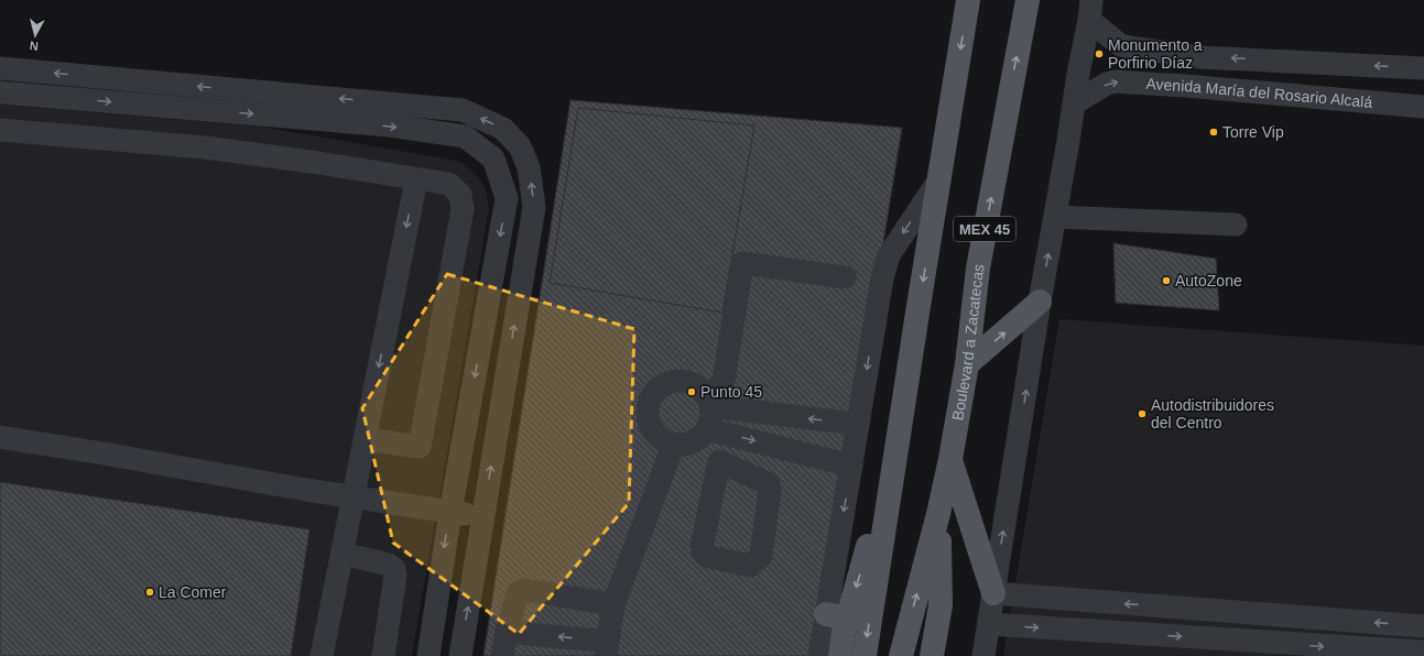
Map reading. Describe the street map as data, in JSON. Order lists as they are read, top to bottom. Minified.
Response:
{"streets":{"main road":["MEX 45","Boulevard a Zacatecas"],"street":["Avenida María del Rosario Alcalá"]},"places":["Monumento a Porfirio Díaz","Torre Vip","AutoZone","Punto 45","Autodistribuidores del Centro","La Comer"],"north":"bottom"}
